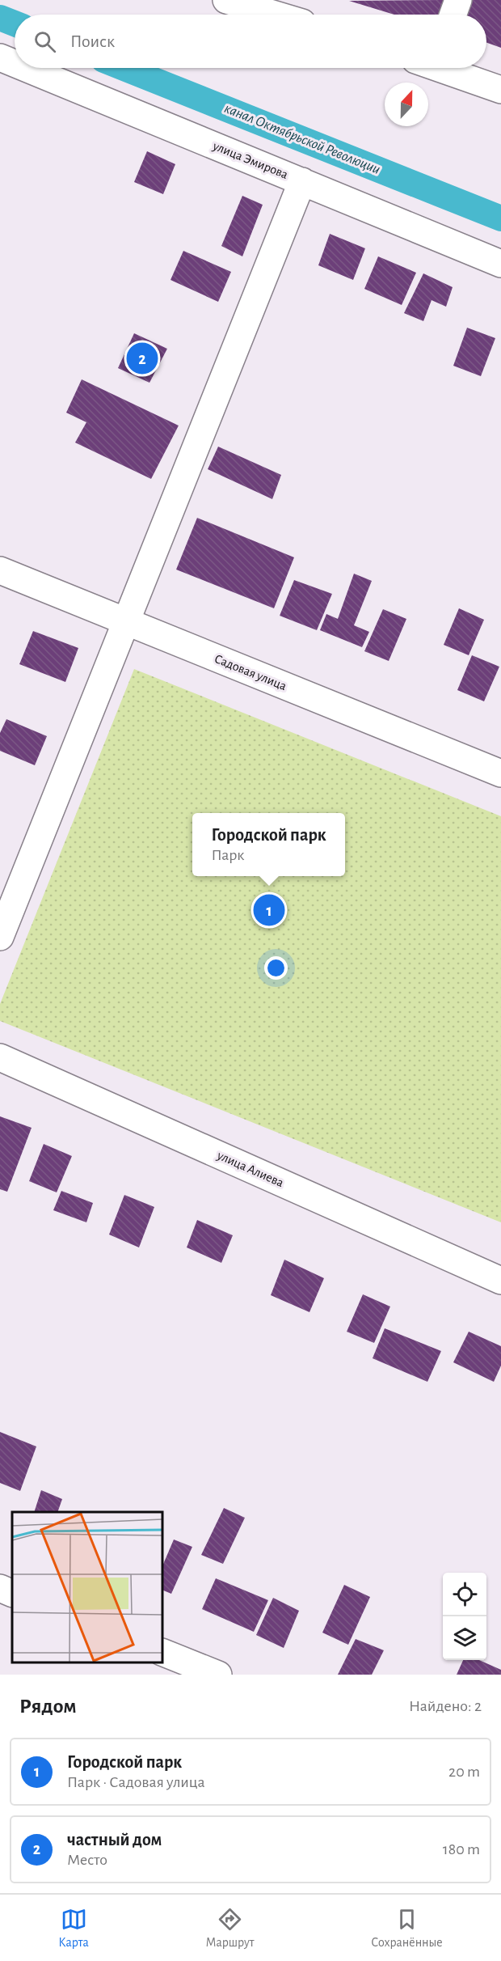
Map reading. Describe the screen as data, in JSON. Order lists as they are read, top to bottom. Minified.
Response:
{"streets":{"street":["улица Эмирова","Садовая улица","улица Алиева"]},"water":["канал Октябрьской Революции"],"north":"top","page":{"search":"Поиск","pins":["2","1"],"popup":["Городской парк","Парк"],"heading":["Рядом","Найдено: 2"],"list":[{"mark":"1","name":"Городской парк","note":"Парк · Садовая улица","value":"20 m"},{"mark":"2","name":"частный дом","note":"Место","value":"180 m"}],"nav":["Карта","Маршрут","Сохранённые"]}}
